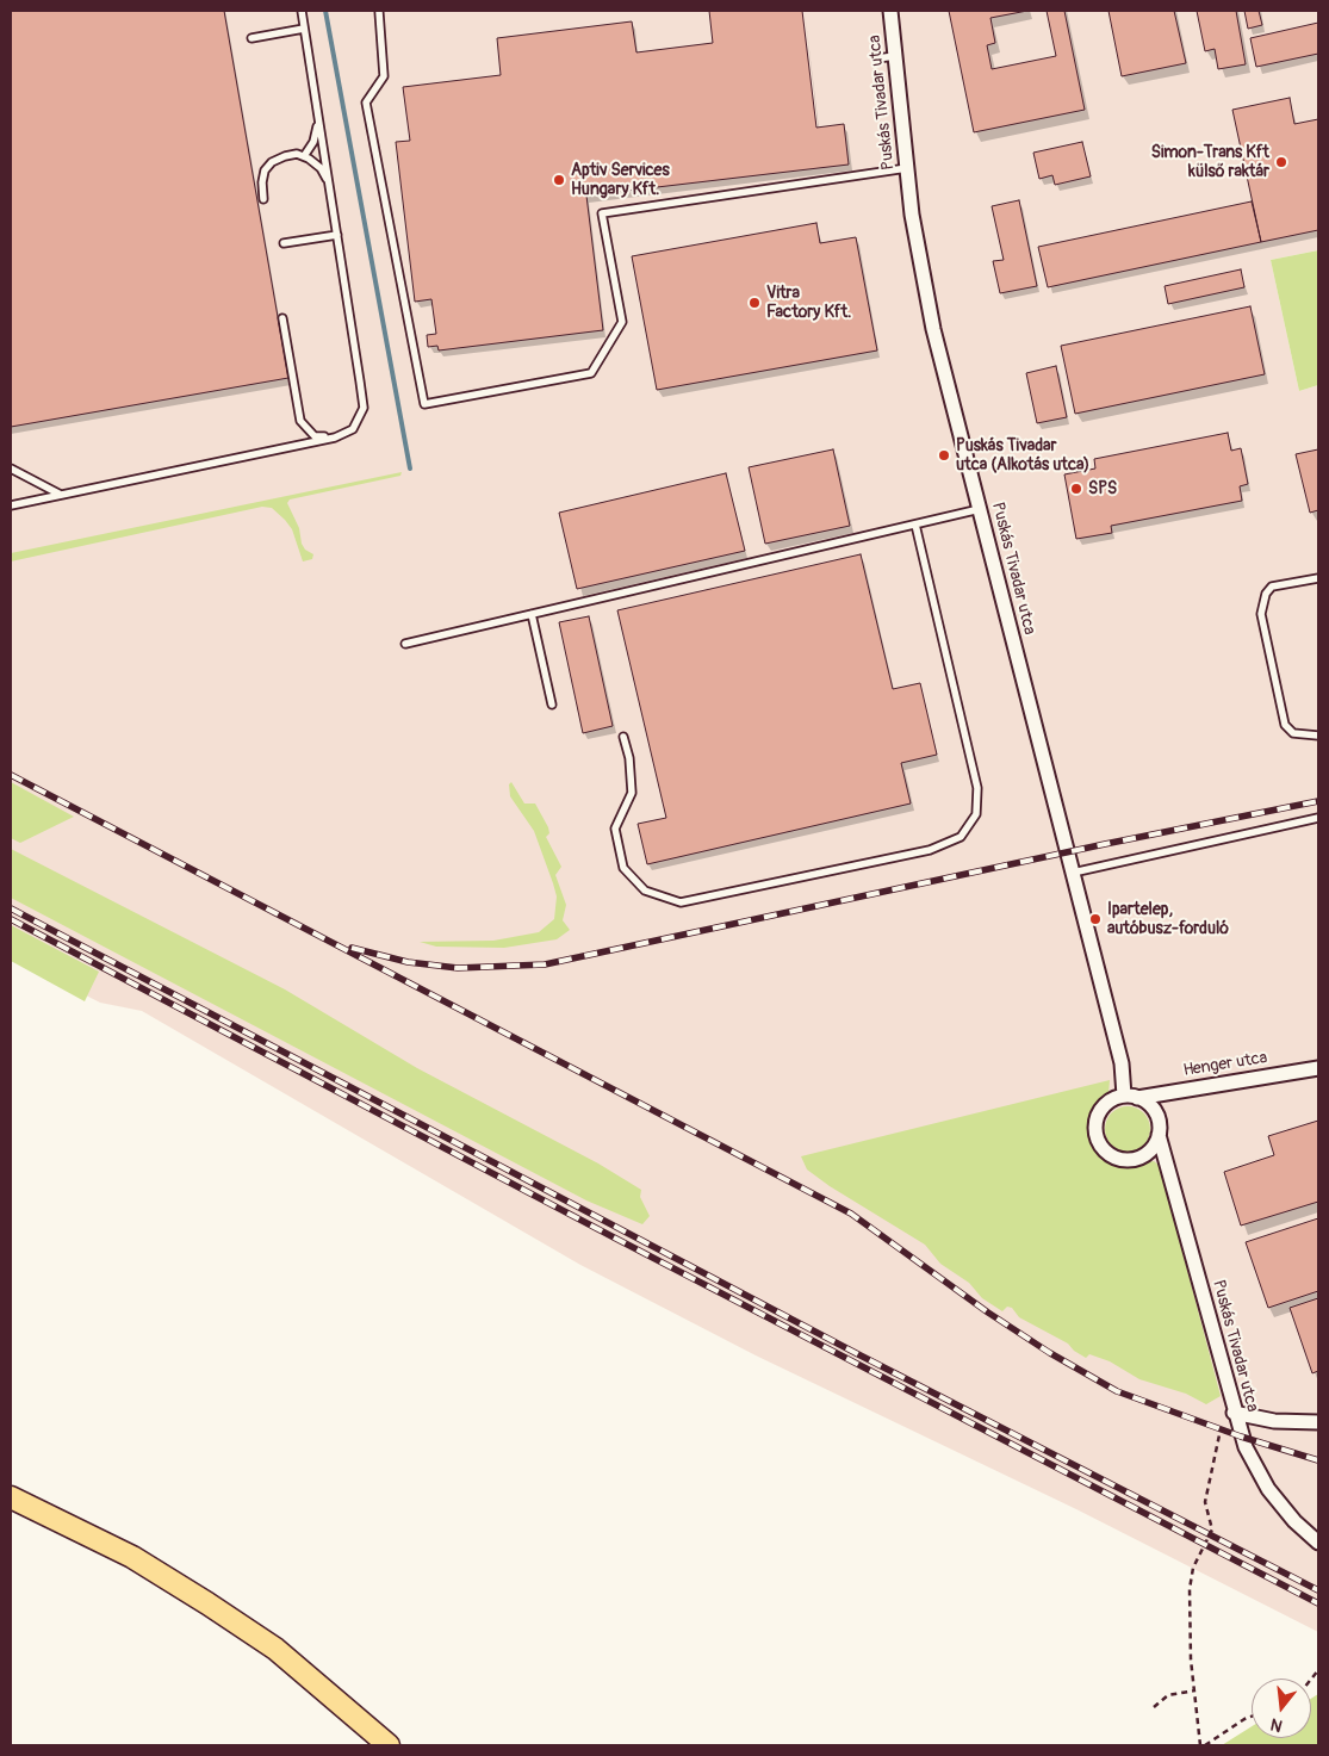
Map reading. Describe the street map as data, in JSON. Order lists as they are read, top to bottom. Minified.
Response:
{"streets":{"street":["Puskás Tivadar utca","Henger utca"]},"crossings":[["Puskás Tivadar utca","Henger utca"]],"places":["Simon-Trans Kft külső raktár","Aptiv Services Hungary Kft.","Vitra Factory Kft.","Puskás Tivadar utca (Alkotás utca)","SPS","Ipartelep, autóbusz-forduló"],"north":"bottom"}
